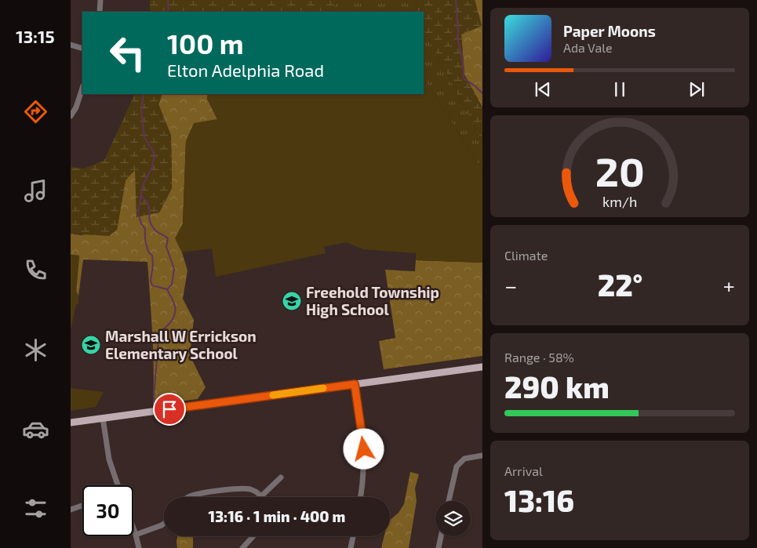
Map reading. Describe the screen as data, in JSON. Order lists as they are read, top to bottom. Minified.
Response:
{"places":{"school or university":["Freehold Township High School","Marshall W Errickson Elementary School"]},"page":{"tabs":"13:15","turn":["100 m","Elton Adelphia Road"],"song":["Paper Moons","Ada Vale"],"tile":["Climate",["Range · 58%","290 km"],["Arrival","13:16"]],"heat":["−","22°","+"],"limit":"30","trip":"13:16 · 1 min · 400 m","gauge":["20","km/h"]}}
